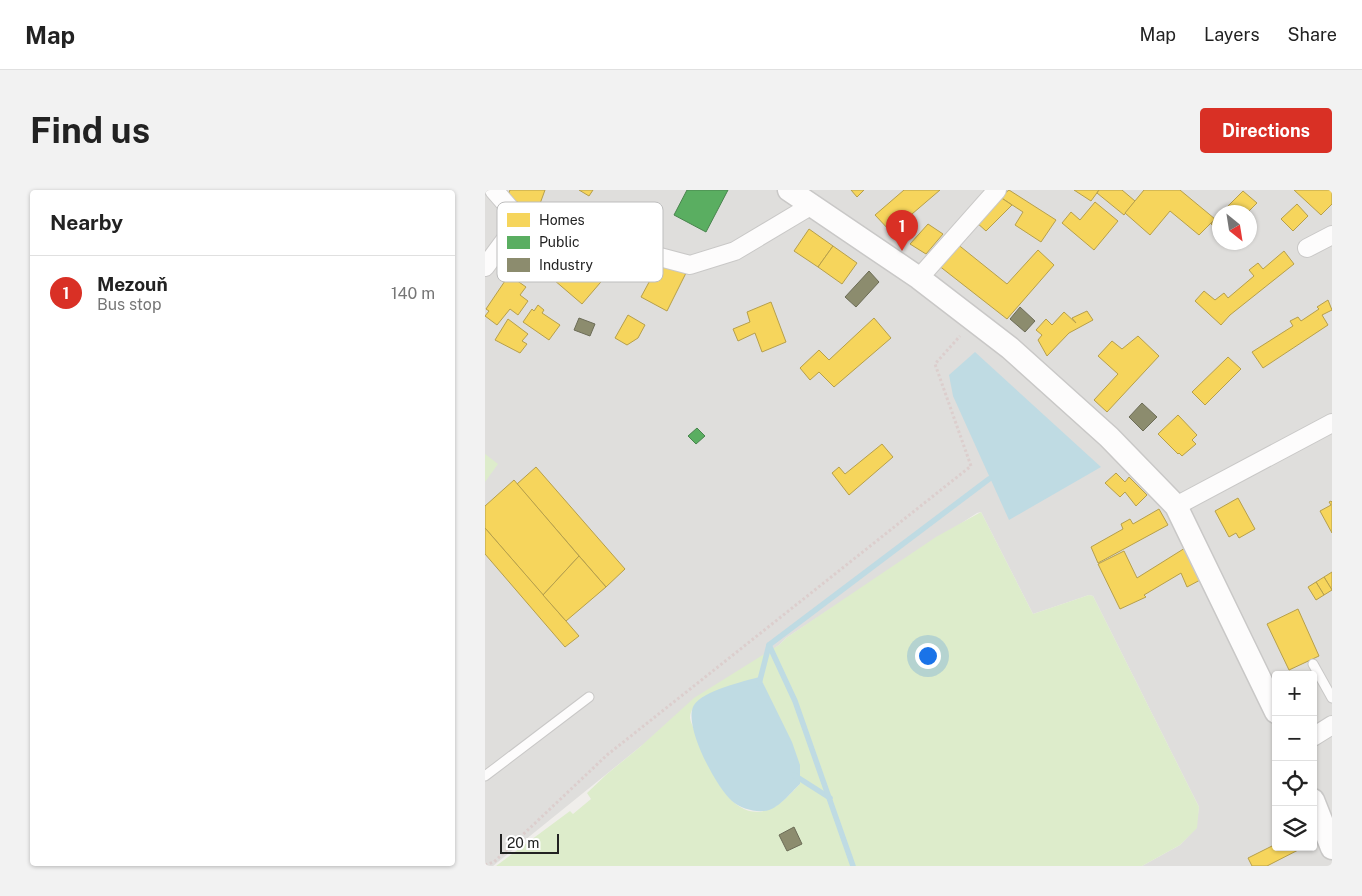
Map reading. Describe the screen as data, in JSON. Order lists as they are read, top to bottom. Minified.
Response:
{"legend":["Homes","Public","Industry"],"scale_bar":"20 m","north":"bottom right","page":{"header":"Map","nav":["Map","Layers","Share"],"buttons":"Directions","title":"Find us","heading":"Nearby","pins":"1","list":[{"mark":"1","name":"Mezouň","note":"Bus stop","value":"140 m"}],"map_buttons":["+","−"],"scale":"20 m"}}
